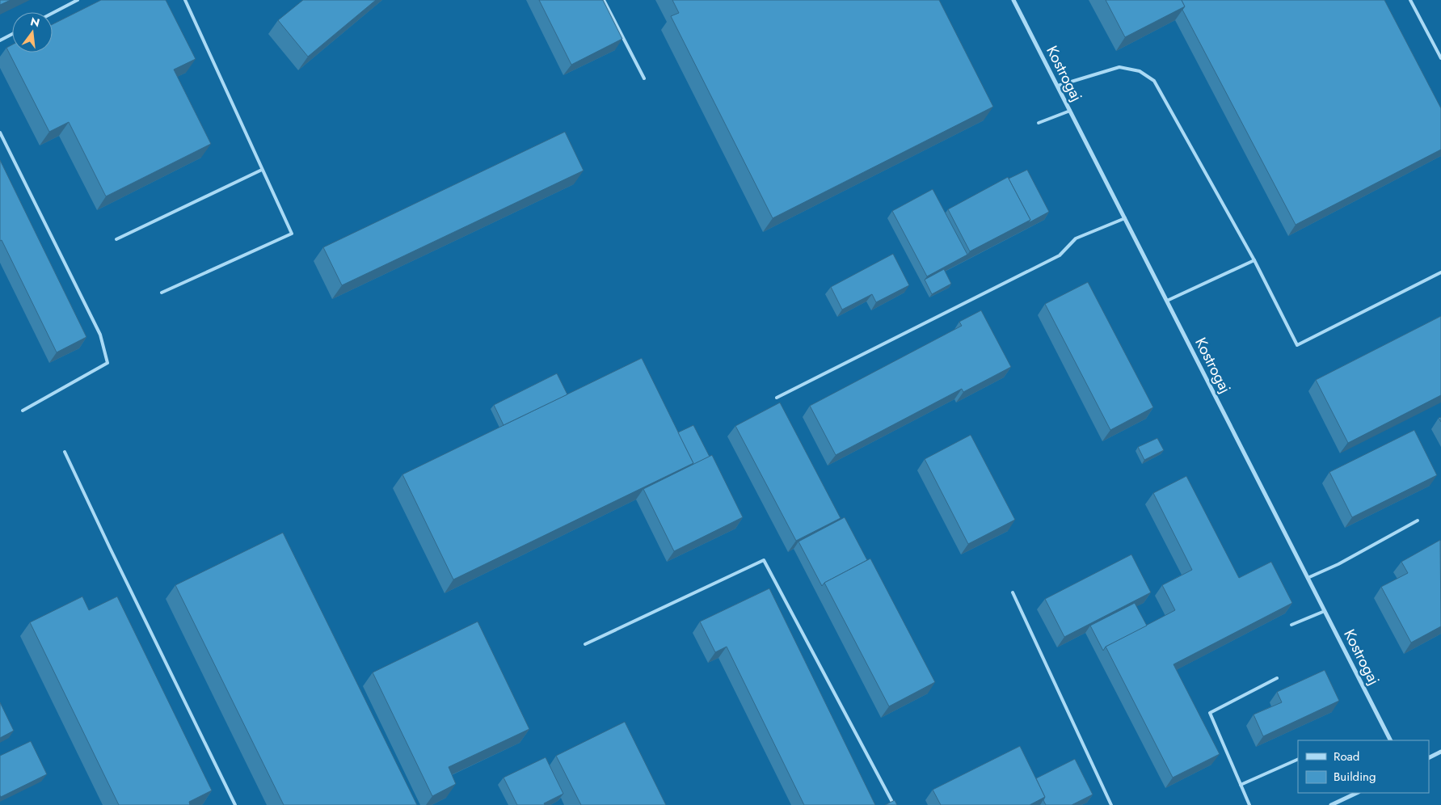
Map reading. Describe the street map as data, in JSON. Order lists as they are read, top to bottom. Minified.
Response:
{"streets":{"street":["Kostrogaj"]},"legend":["Road","Building"],"north":"top"}
